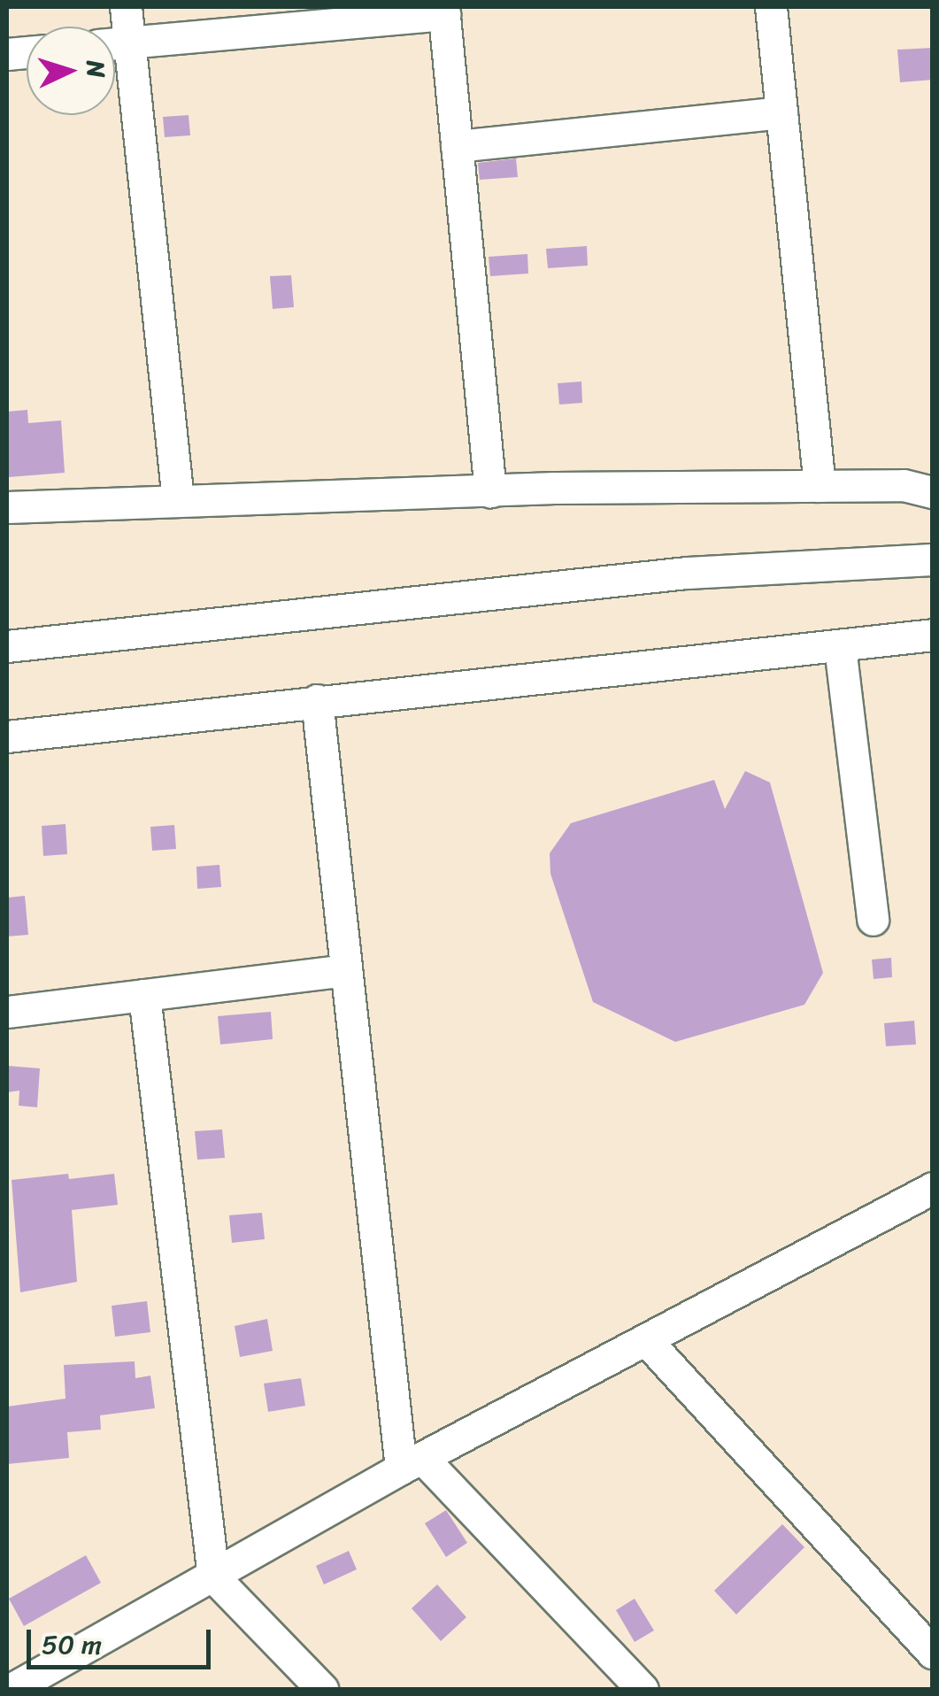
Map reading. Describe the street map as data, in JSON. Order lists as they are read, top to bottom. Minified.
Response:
{"scale_bar":"50 m","north":"right"}
